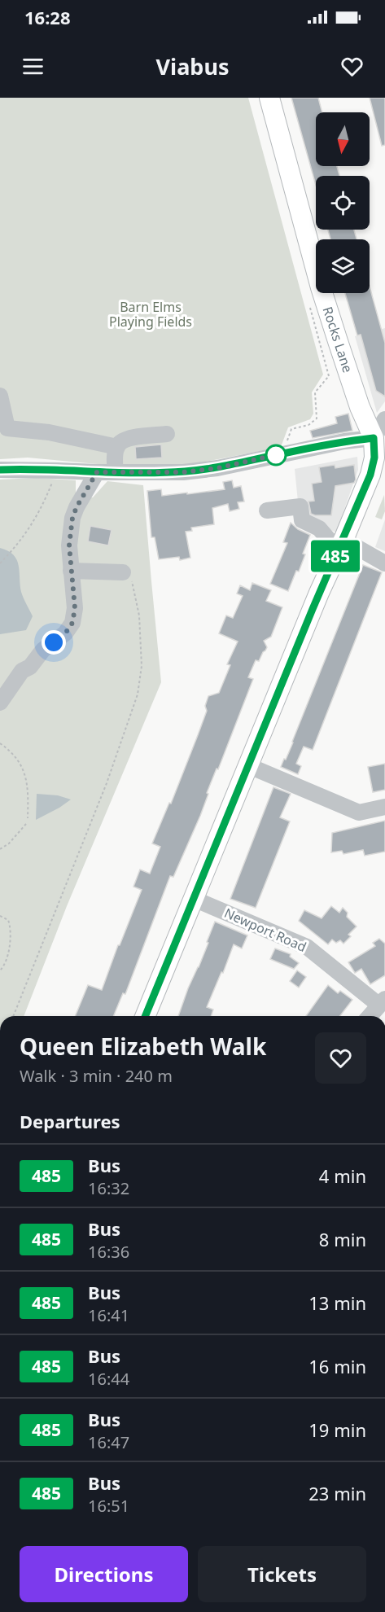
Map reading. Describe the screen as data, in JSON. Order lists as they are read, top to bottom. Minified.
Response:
{"streets":{"main road":["Rocks Lane"],"street":["Newport Road"]},"parks":["Barn Elms Playing Fields"],"lines":["bus line 485"],"north":"bottom","page":{"status":"16:28","header":"Viabus","on_map":"485","heading":[["Queen Elizabeth Walk","Walk · 3 min · 240 m"],"Departures"],"list":[{"mark":"485","name":"Bus","note":"16:32","value":"4 min"},{"mark":"485","name":"Bus","note":"16:36","value":"8 min"},{"mark":"485","name":"Bus","note":"16:41","value":"13 min"},{"mark":"485","name":"Bus","note":"16:44","value":"16 min"},{"mark":"485","name":"Bus","note":"16:47","value":"19 min"},{"mark":"485","name":"Bus","note":"16:51","value":"23 min"}],"buttons":["Directions","Tickets"]}}
